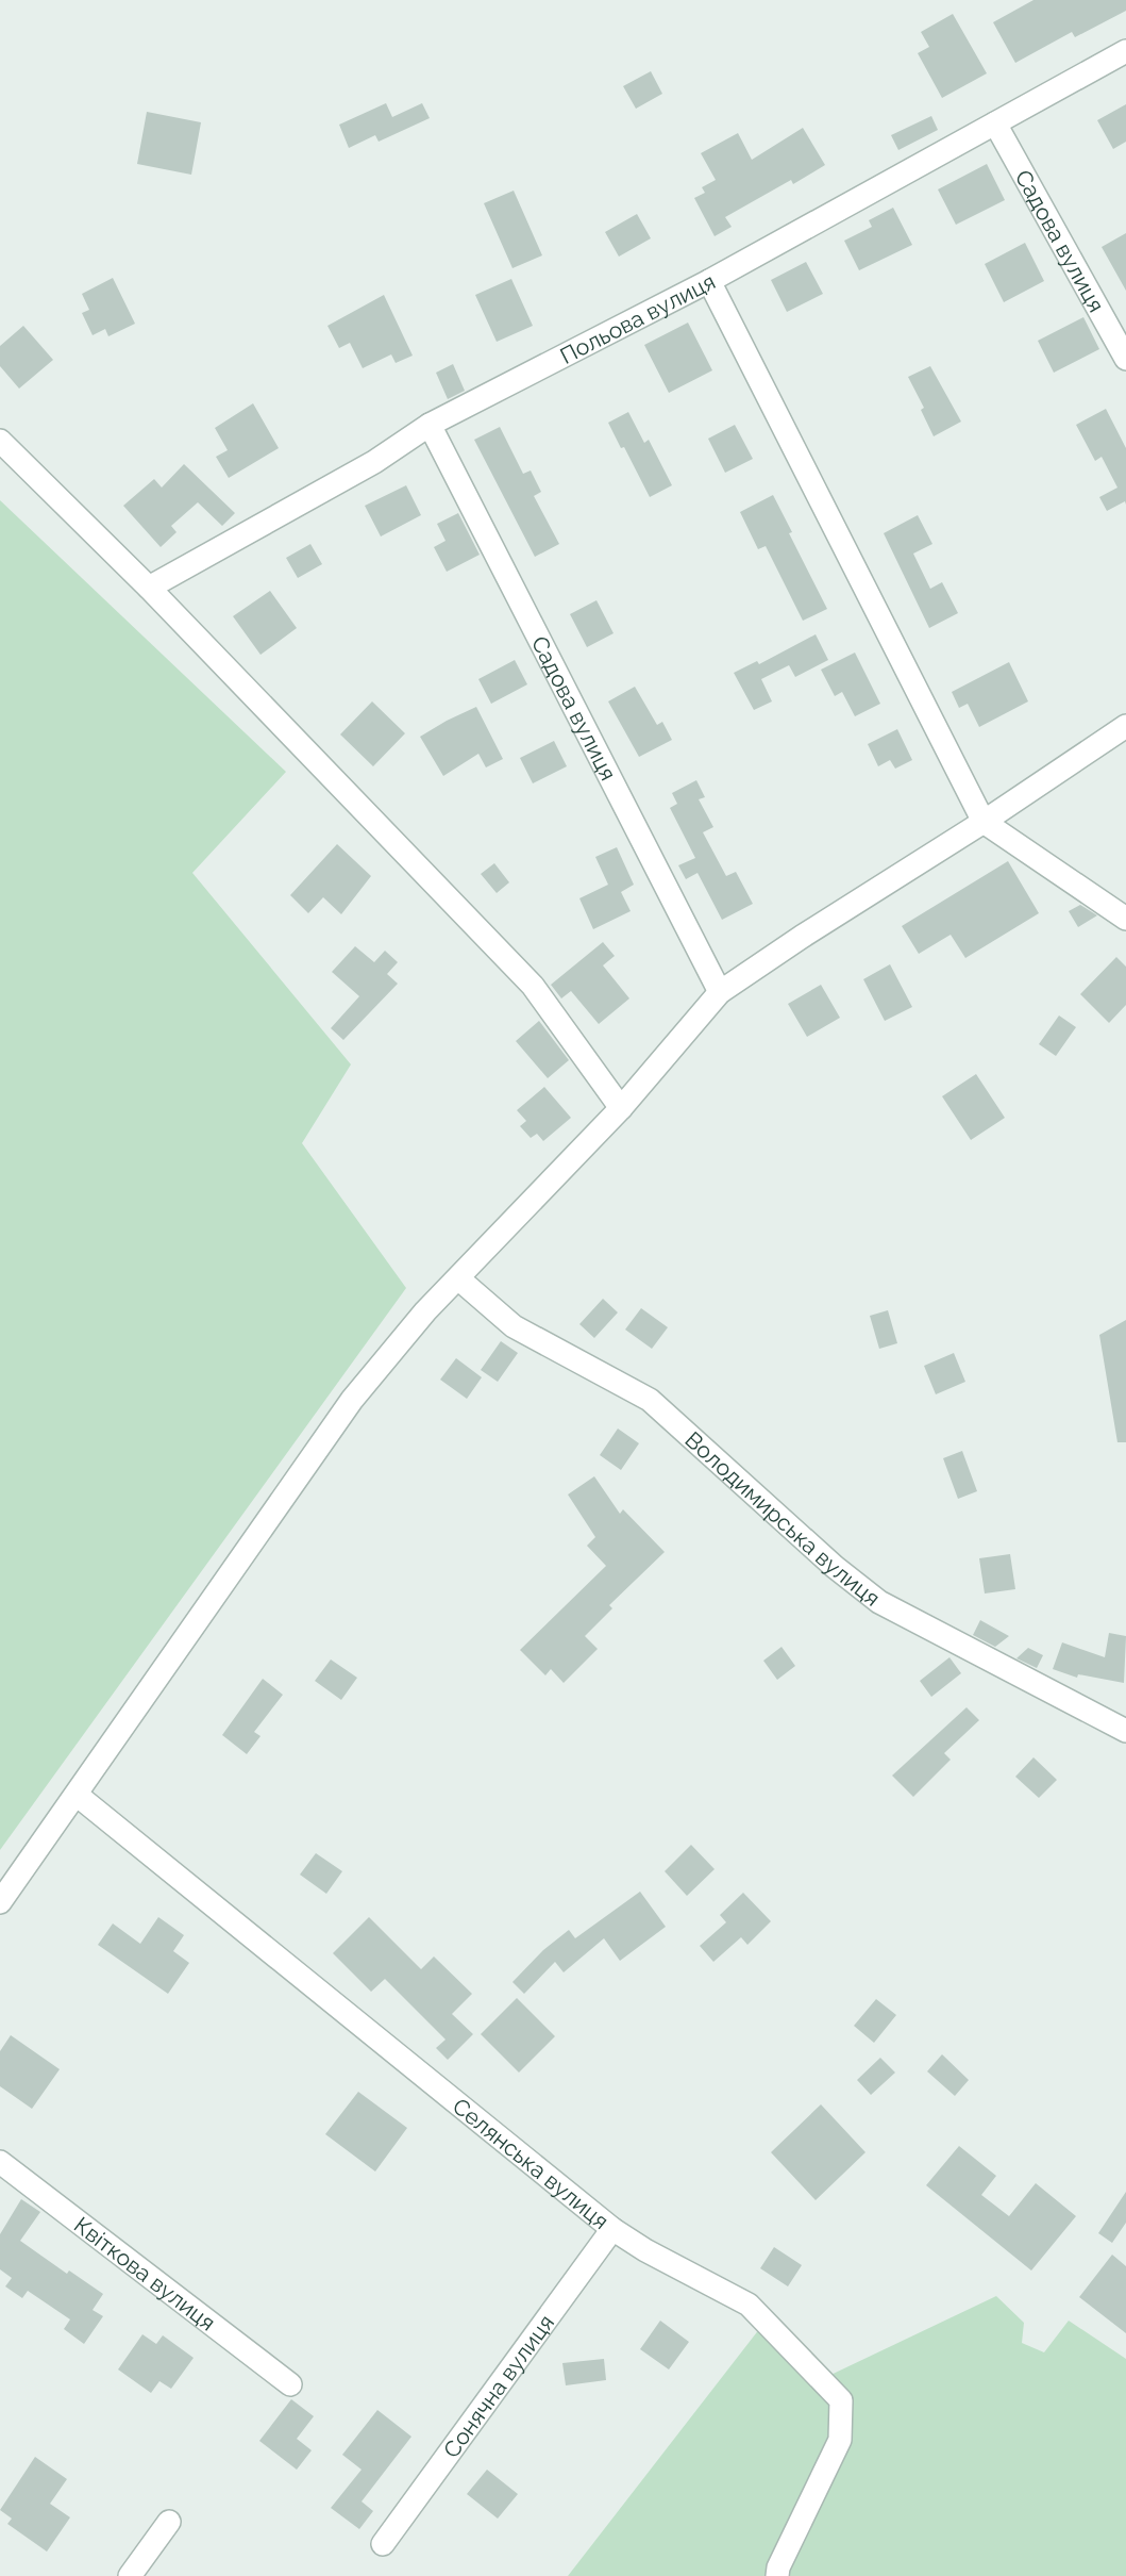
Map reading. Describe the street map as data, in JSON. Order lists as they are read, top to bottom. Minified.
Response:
{"streets":{"street":["Садова вулиця","Польова вулиця","Володимирська вулиця","Селянська вулиця","Квіткова вулиця","Сонячна вулиця"]},"crossings":[["Садова вулиця","Польова вулиця"],["Селянська вулиця","Сонячна вулиця"]]}
